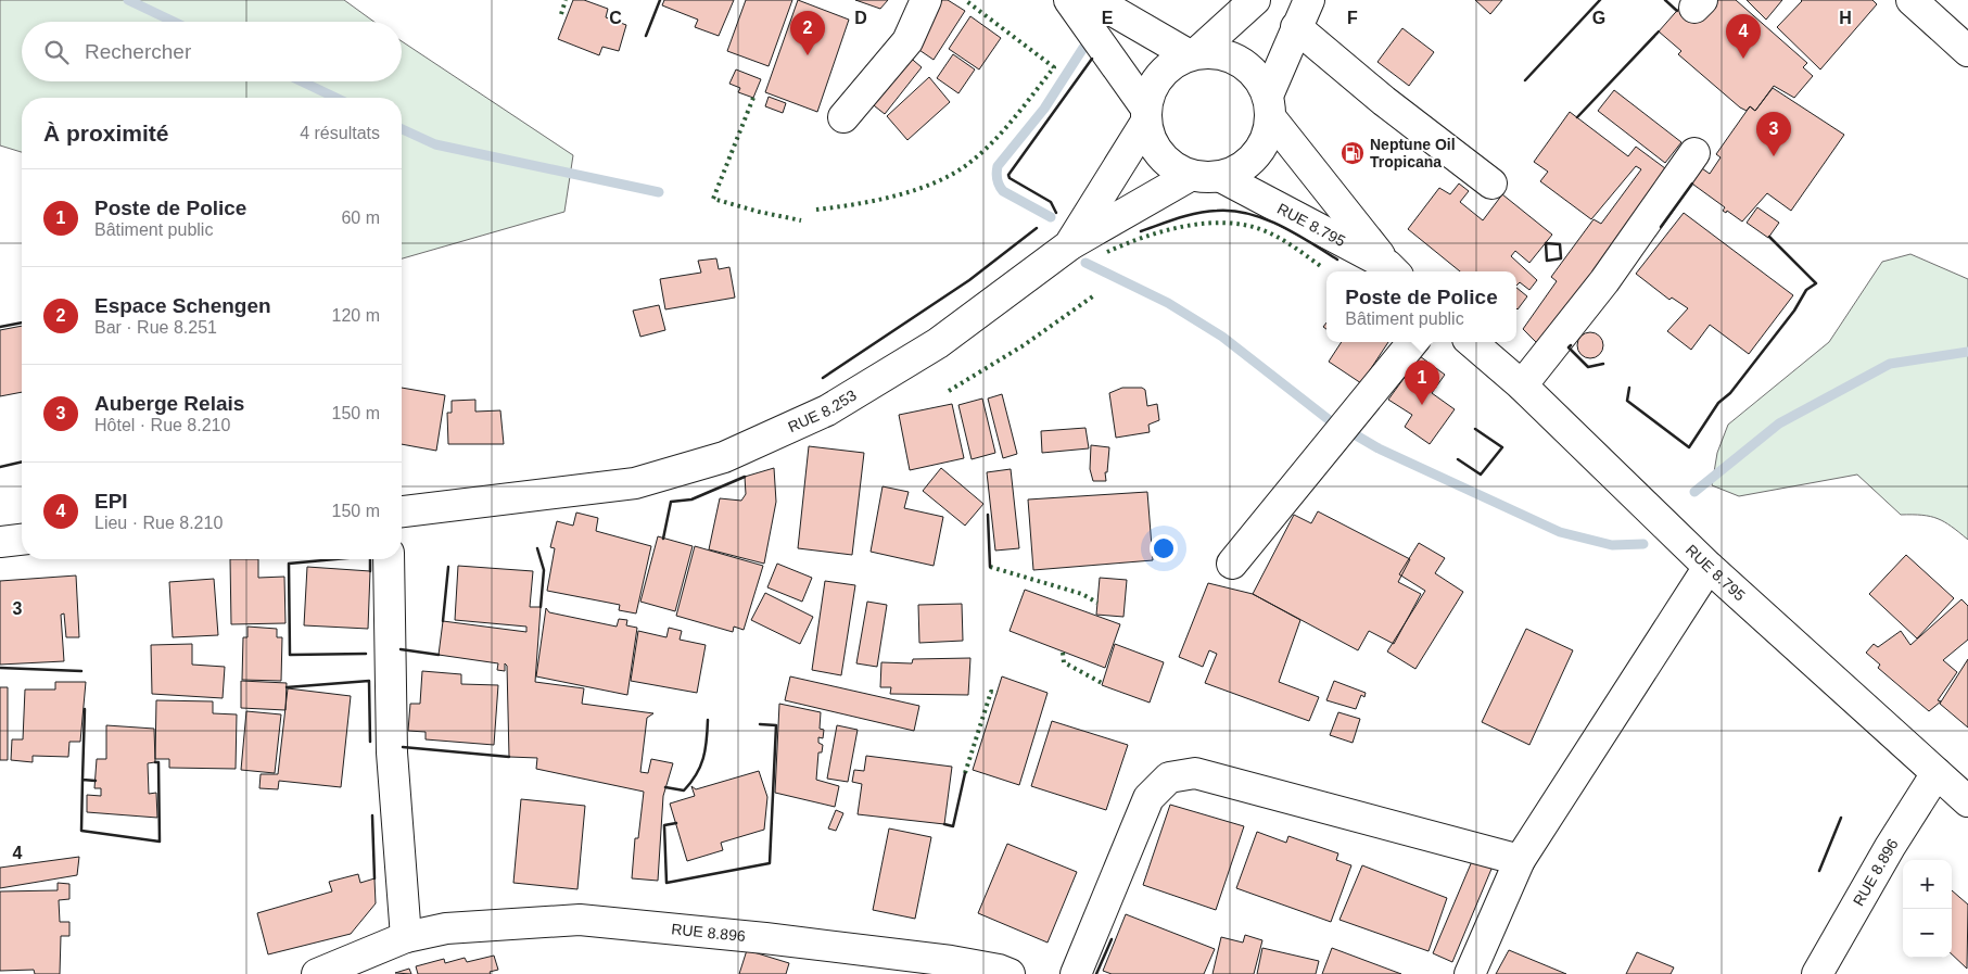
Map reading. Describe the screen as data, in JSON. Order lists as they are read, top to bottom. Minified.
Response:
{"streets":{"main road":["RUE 8.795","RUE 8.253","RUE 8.896"]},"crossings":[["RUE 8.795","RUE 8.253"],["RUE 8.795","RUE 8.896"]],"places":{"fuel station":["Neptune Oil Tropicana"]},"page":{"pins":["2","4","3","1"],"search":"Rechercher","heading":["À proximité","4 résultats"],"list":[{"mark":"1","name":"Poste de Police","note":"Bâtiment public","value":"60 m"},{"mark":"2","name":"Espace Schengen","note":"Bar · Rue 8.251","value":"120 m"},{"mark":"3","name":"Auberge Relais","note":"Hôtel · Rue 8.210","value":"150 m"},{"mark":"4","name":"EPI","note":"Lieu · Rue 8.210","value":"150 m"}],"popup":["Poste de Police","Bâtiment public"],"map_buttons":["+","−"]},"grid":{"columns":["C","D","E","F","G","H"],"rows":["3","4"]}}
